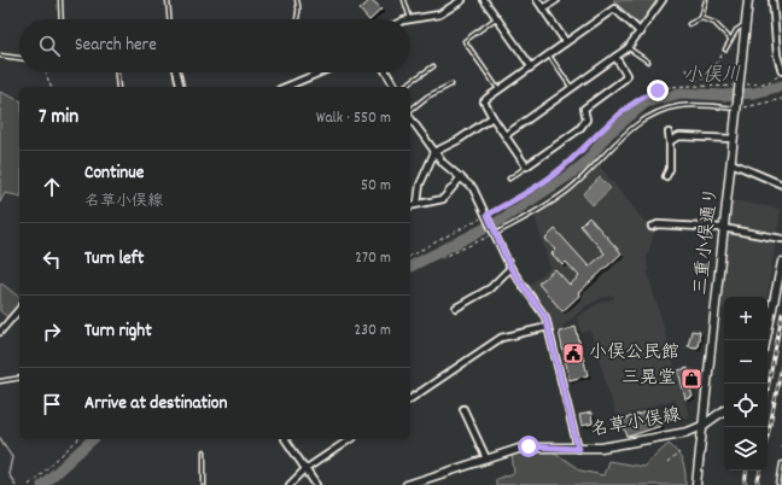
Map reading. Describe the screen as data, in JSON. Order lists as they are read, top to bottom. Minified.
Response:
{"streets":{"main road":["三重小俣通り","名草小俣線"]},"crossings":[["三重小俣通り","名草小俣線"]],"water":["小俣川"],"places":{"public building":["小俣公民館"],"shop":["三晃堂"]},"page":{"search":"Search here","heading":["7 min","Walk · 550 m"],"list":[["Continue","名草小俣線","50 m"],["Turn left","270 m"],["Turn right","230 m"],"Arrive at destination"],"map_buttons":["+","−"]}}
